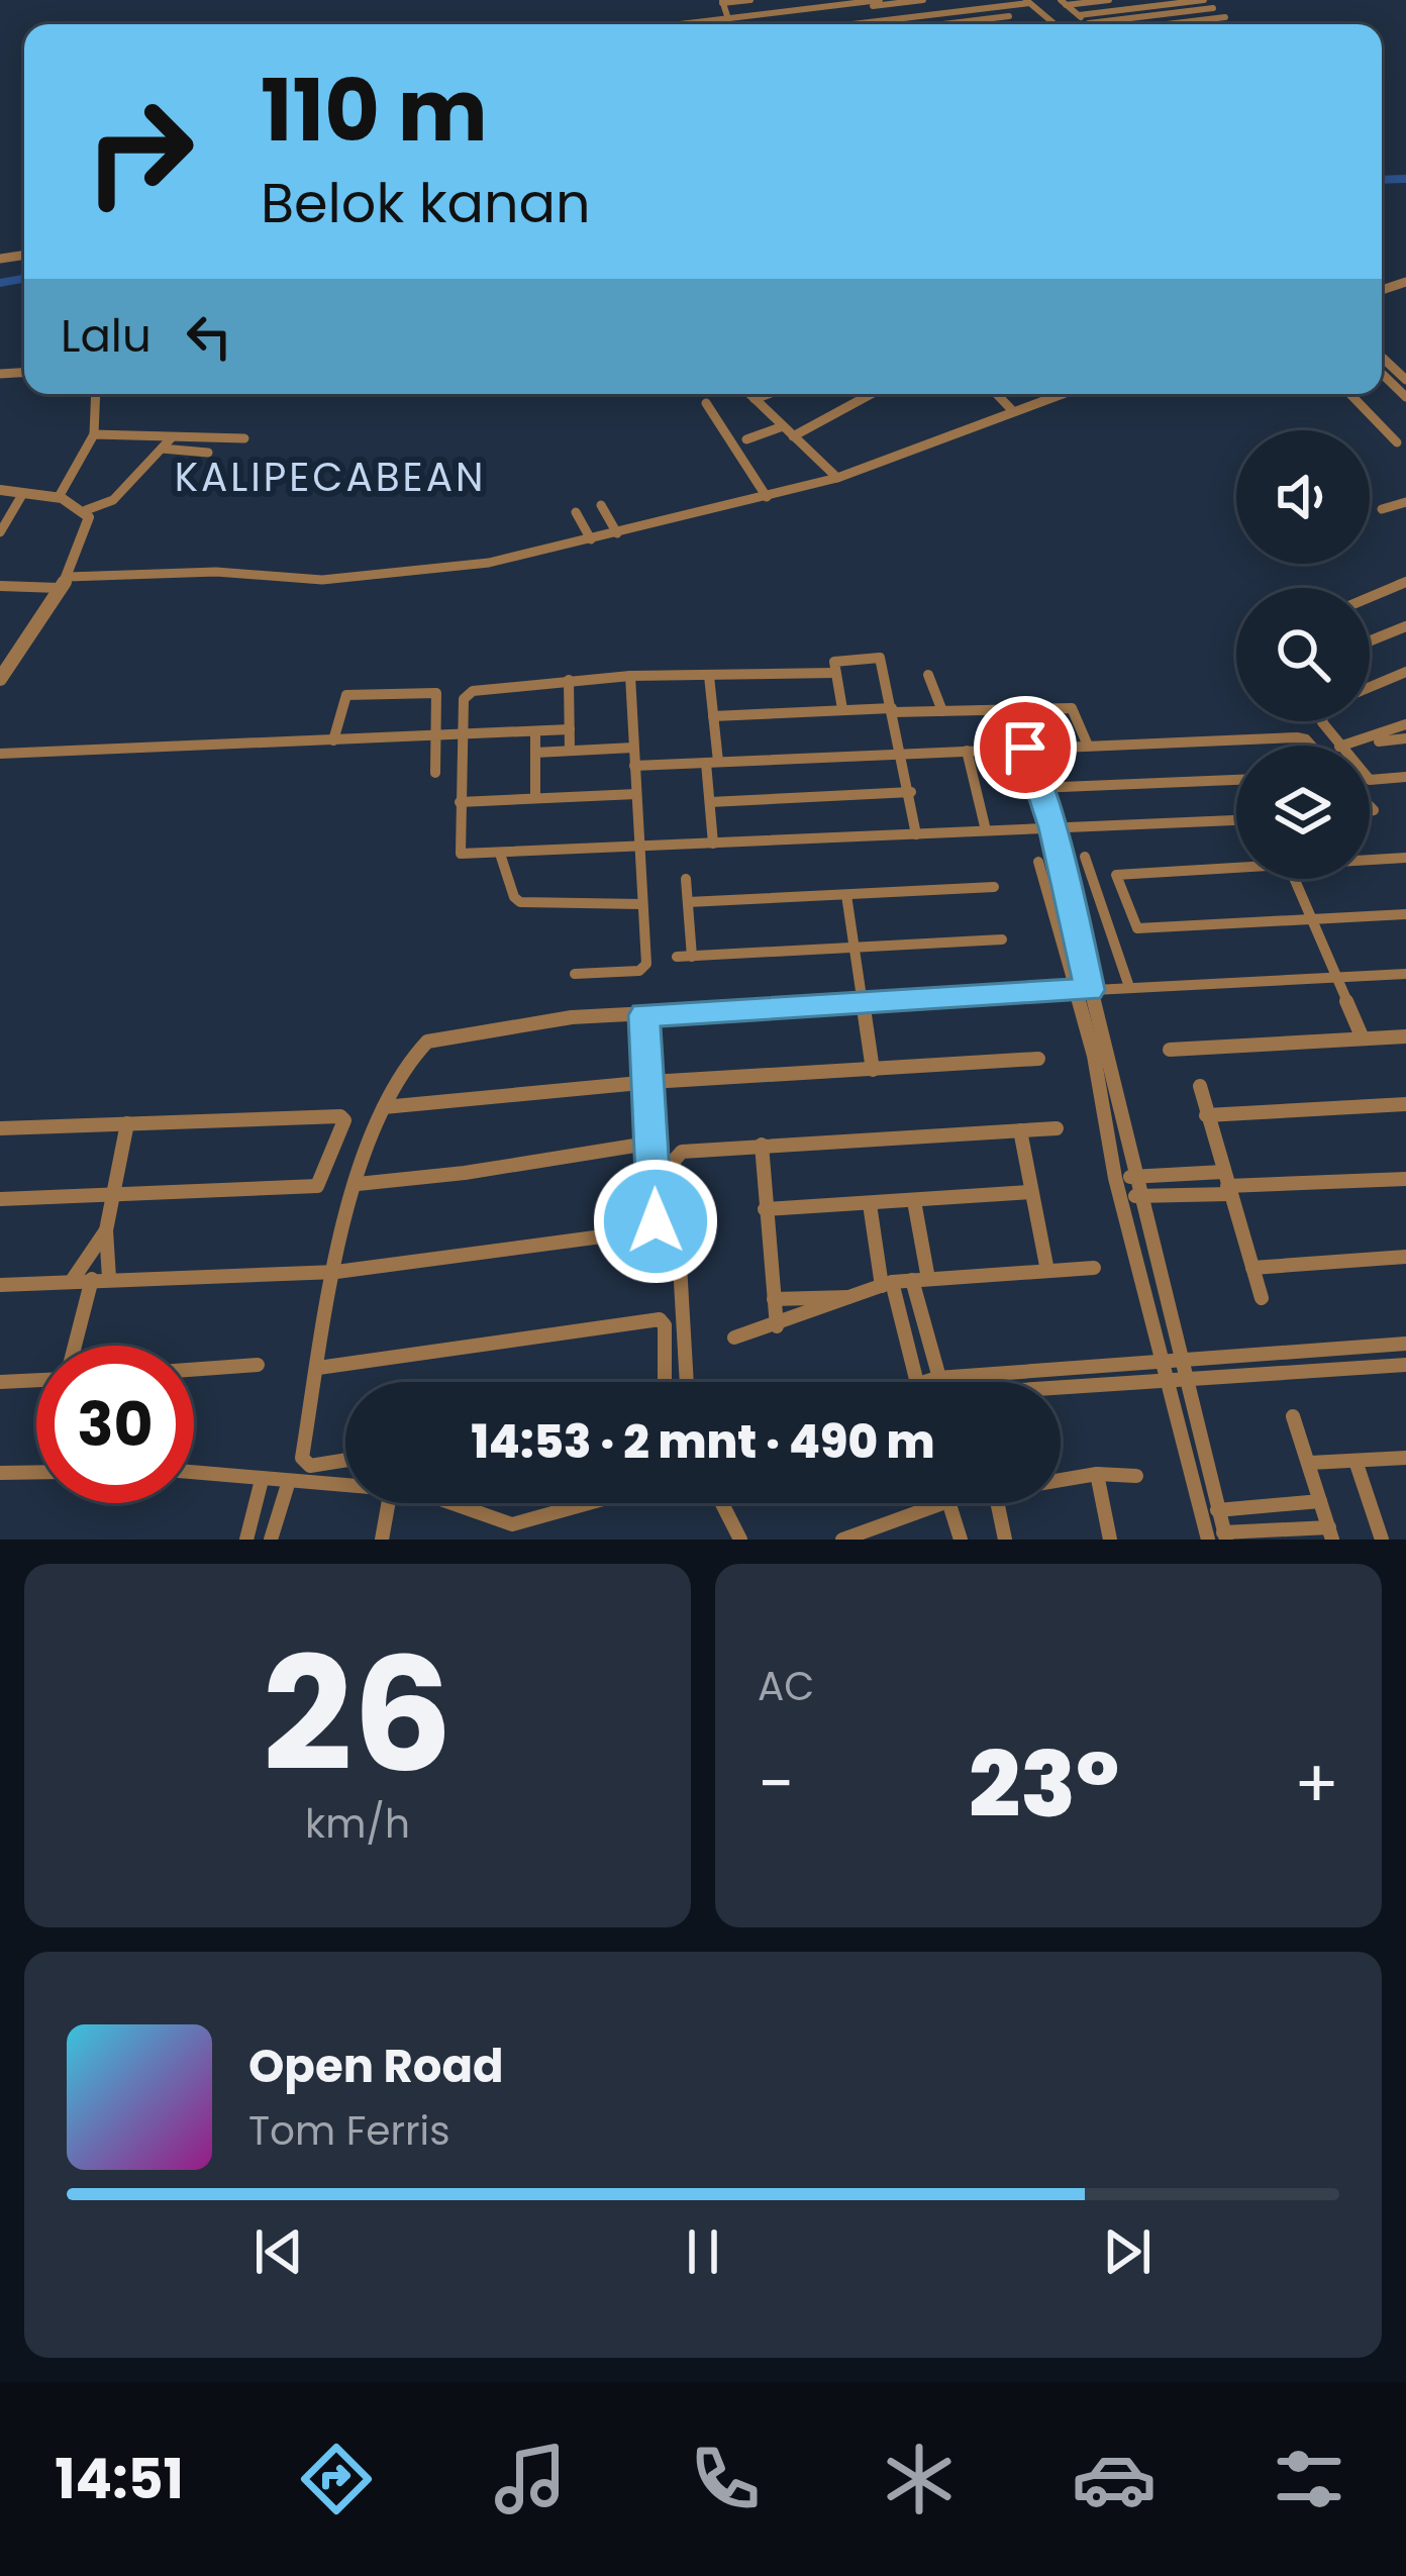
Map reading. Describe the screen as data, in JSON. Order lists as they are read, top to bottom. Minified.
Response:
{"districts":["KALIPECABEAN"],"page":{"turn":["110 m","Belok kanan"],"then":"Lalu","limit":"30","trip":"14:53 · 2 mnt · 490 m","tile":[["26","km/h"],"AC"],"heat":["−","23°","+"],"song":["Open Road","Tom Ferris"],"tabs":"14:51"}}
